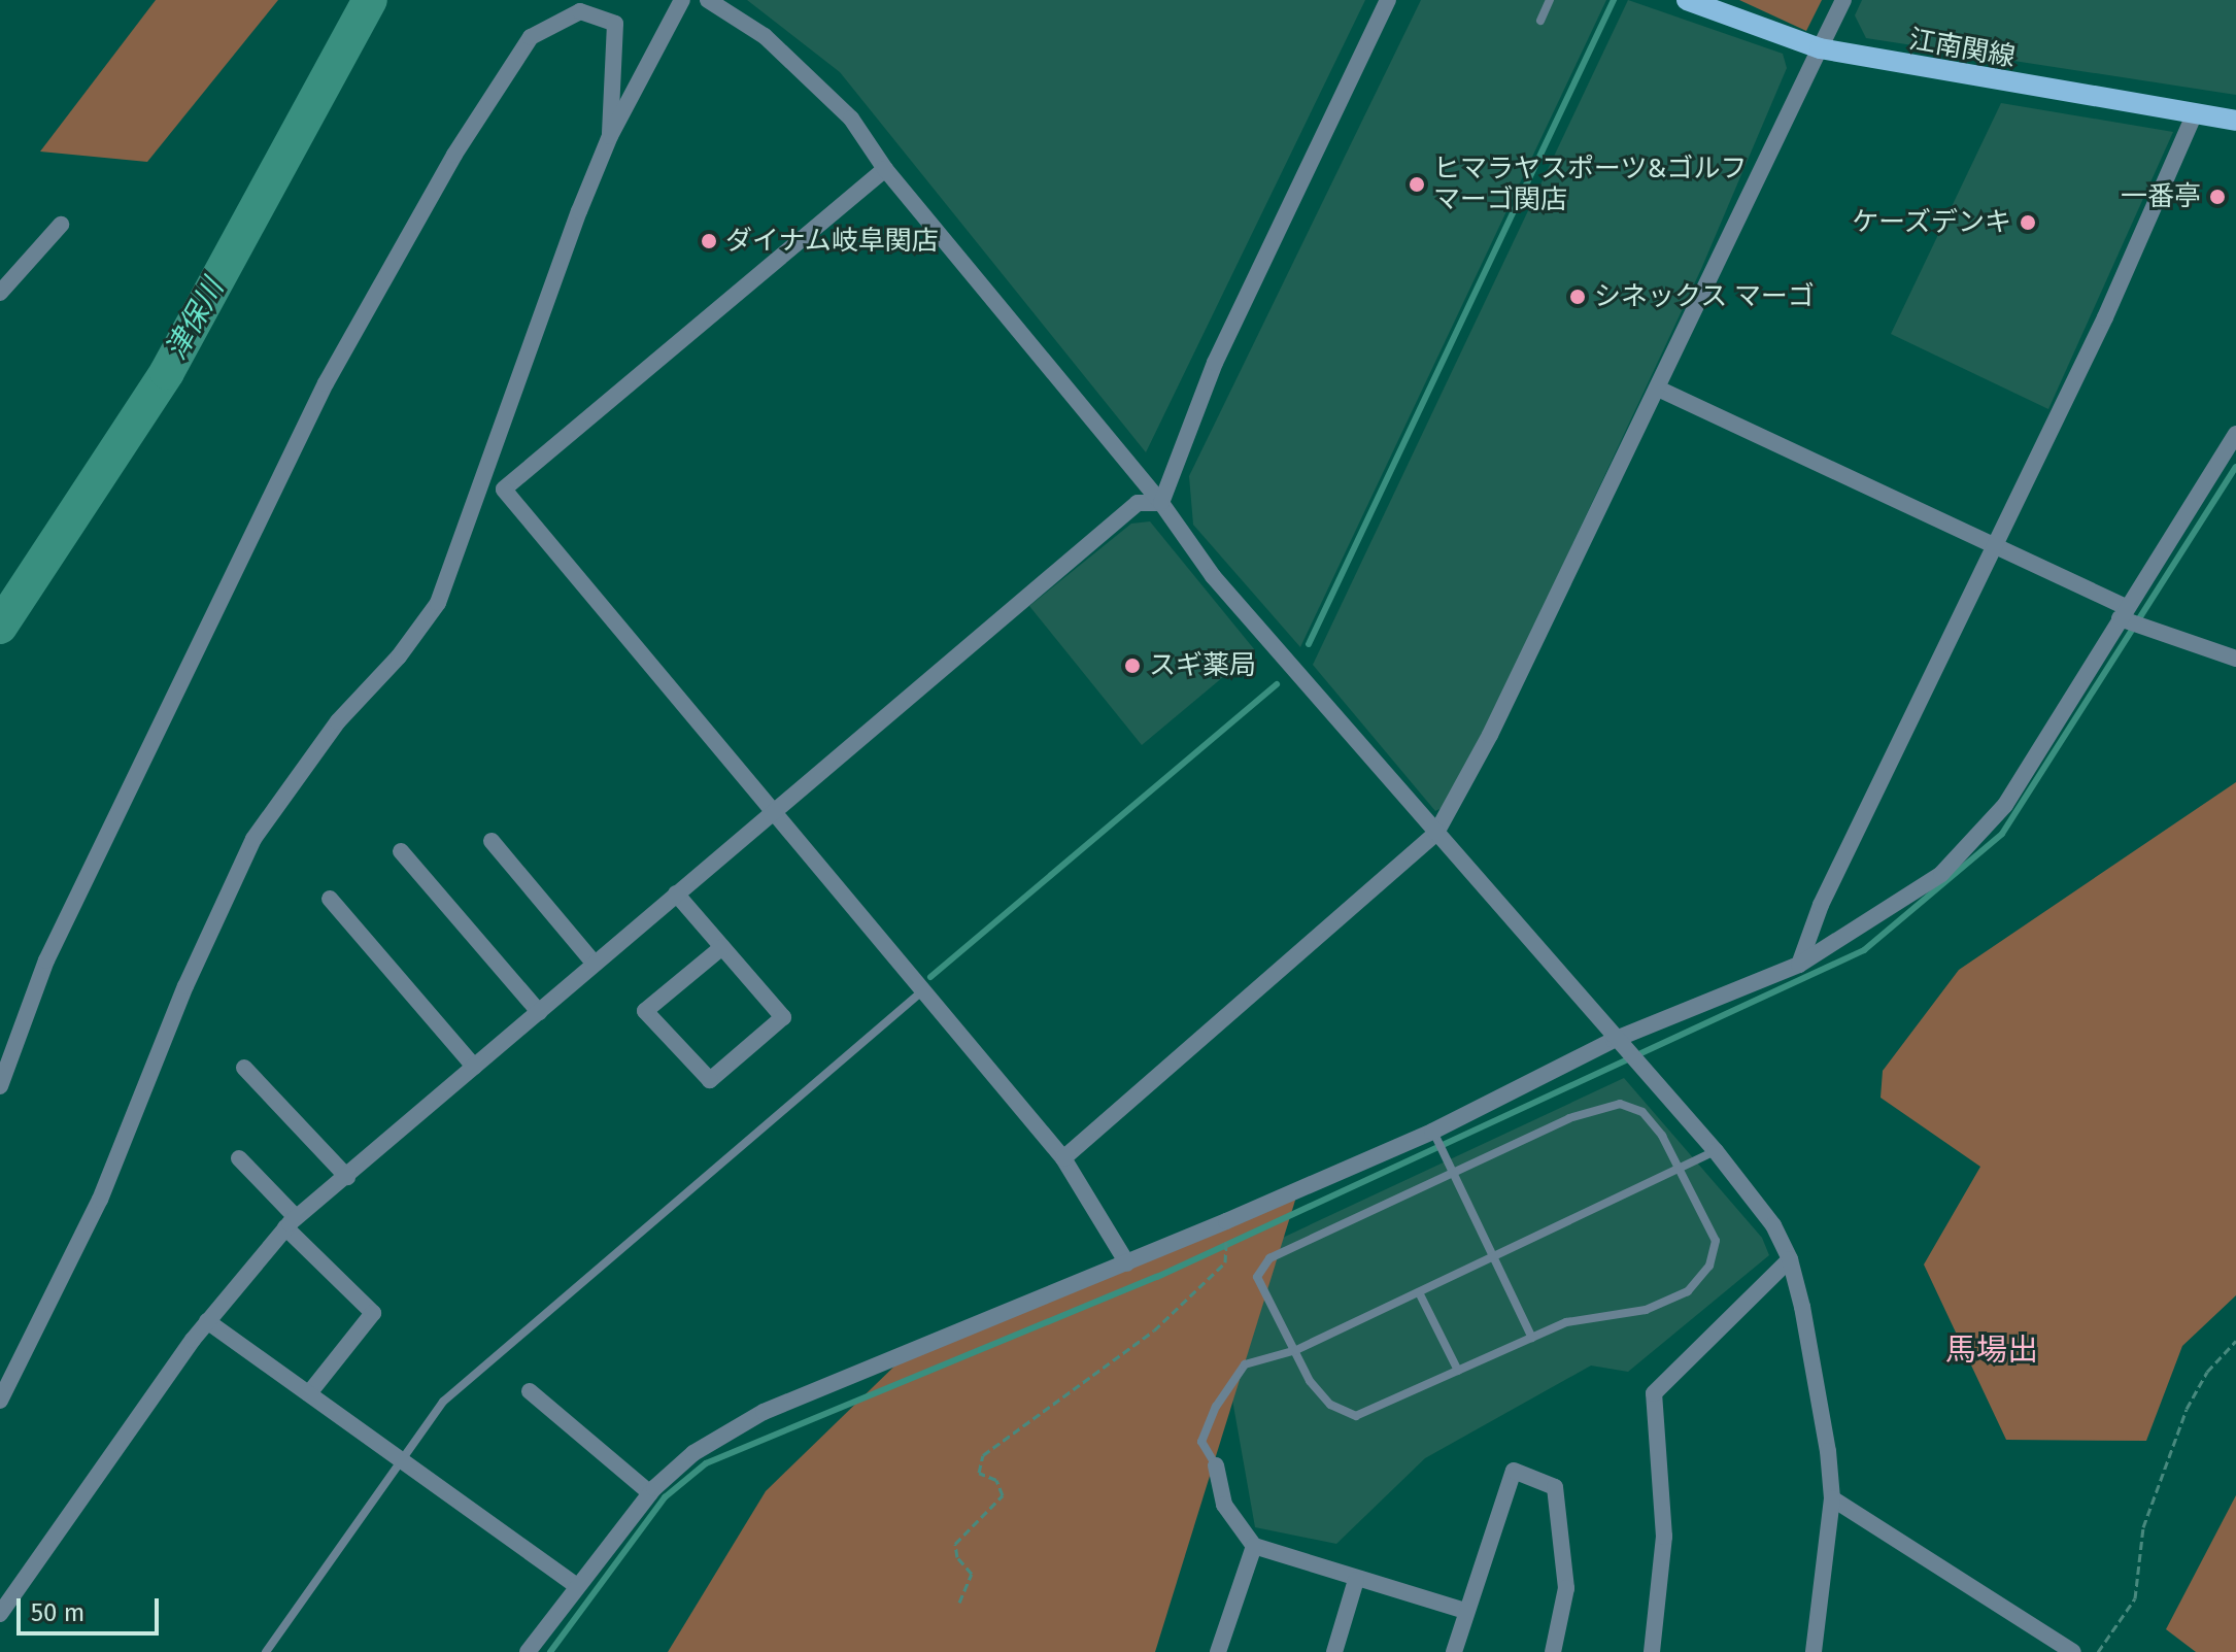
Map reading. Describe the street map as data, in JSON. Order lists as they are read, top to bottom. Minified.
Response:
{"streets":{"main road":["江南関線"]},"districts":["馬場出"],"water":["津保川"],"places":["ヒマラヤスポーツ&ゴルフ マーゴ関店","一番亭","ケーズデンキ","ダイナム岐阜関店","シネックス マーゴ","スギ薬局"],"scale_bar":"50 m"}
